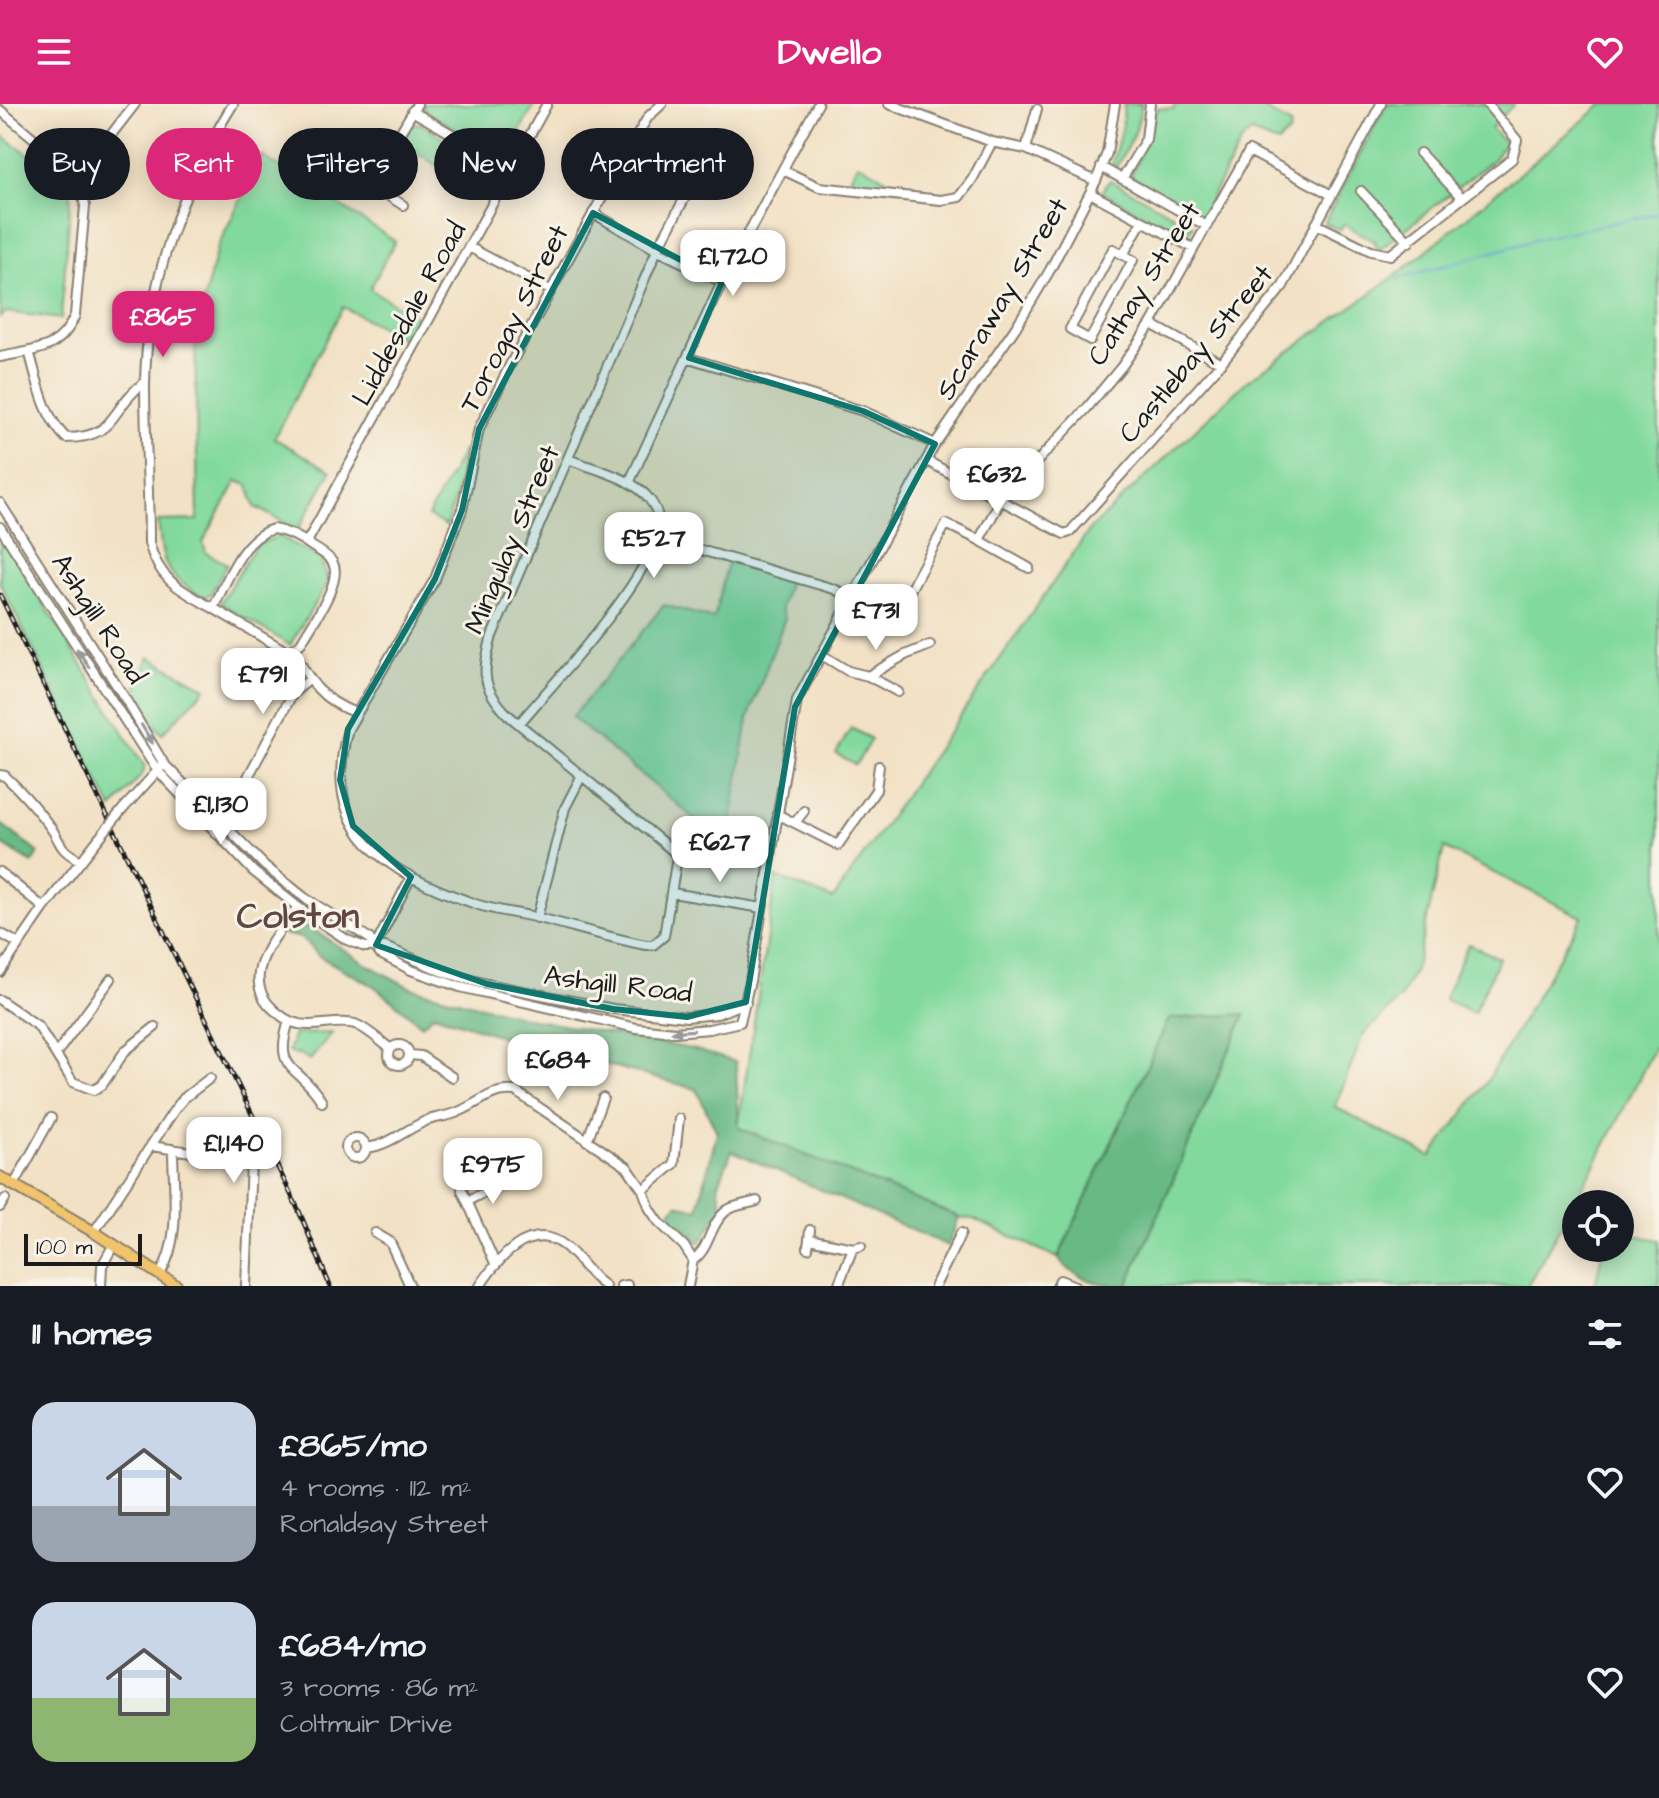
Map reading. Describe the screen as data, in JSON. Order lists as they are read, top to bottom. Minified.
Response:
{"streets":{"street":["Cathay Street","Scaraway Street","Liddesdale Road","Torogay Street","Castlebay Street","Mingulay Street","Ashgill Road"]},"crossings":[["Cathay Street","Castlebay Street"],["Scaraway Street","Ashgill Road"],["Torogay Street","Mingulay Street"]],"districts":["Colston"],"scale_bar":"100 m","page":{"header":"Dwello","chip":["Buy","Rent","Filters","New","Apartment"],"price":["£1,720","£865","£632","£527","£731","£791","£1,130","£627","£684","£1,140","£975"],"scale":"100 m","heading":"11 homes","list":[{"name":"£865/mo","note":"4 rooms · 112 m² · Ronaldsay Street"},{"name":"£684/mo","note":"3 rooms · 86 m² · Coltmuir Drive"}]}}
